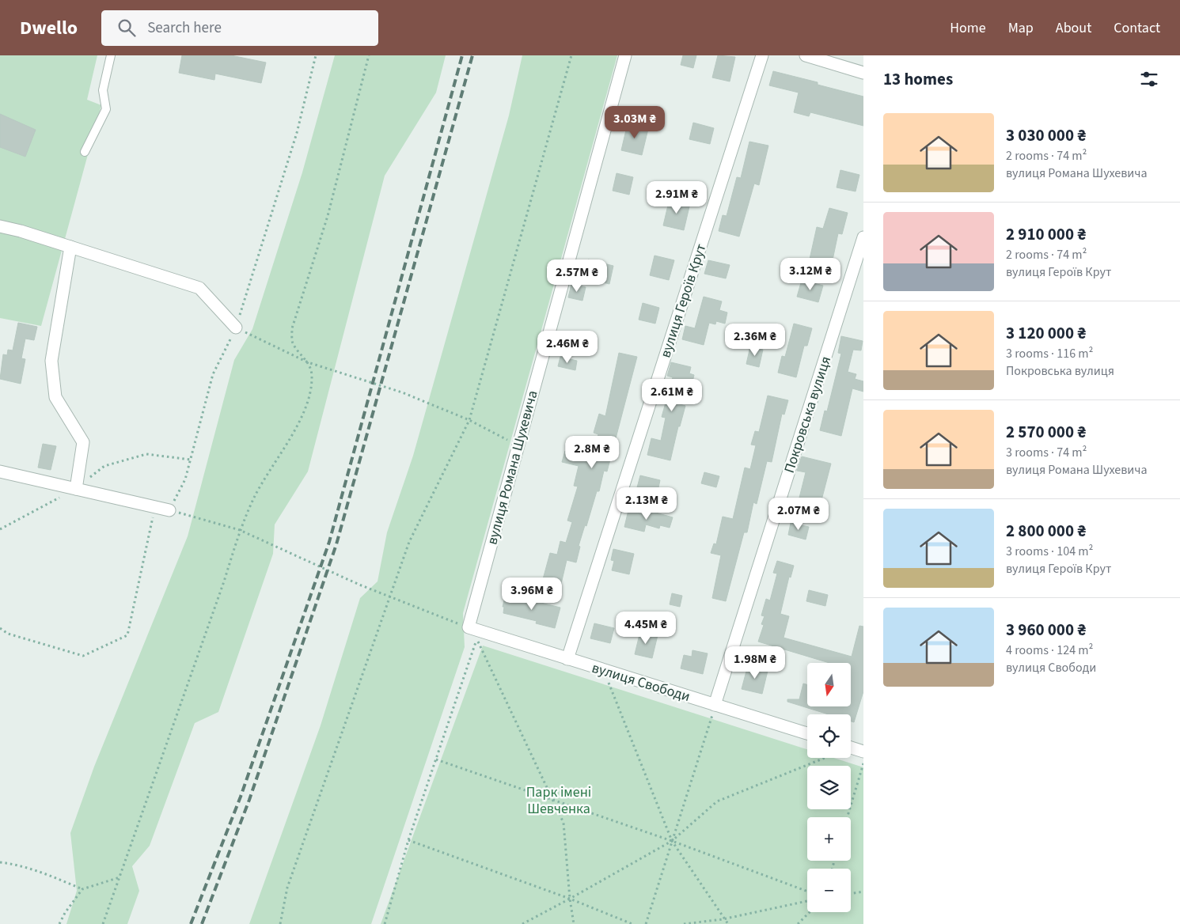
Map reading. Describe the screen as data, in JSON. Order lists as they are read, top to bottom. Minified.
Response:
{"streets":{"street":["вулиця Героїв Крут","Покровська вулиця","вулиця Романа Шухевича","вулиця Свободи"]},"crossings":[["вулиця Героїв Крут","вулиця Свободи"],["Покровська вулиця","вулиця Свободи"],["вулиця Романа Шухевича","вулиця Свободи"]],"parks":["Парк імені Шевченка"],"north":"bottom","page":{"header":"Dwello","search":"Search here","nav":["Home","Map","About","Contact"],"heading":"13 homes","list":[{"name":"3 030 000 ₴","note":"2 rooms · 74 m² · вулиця Романа Шухевича"},{"name":"2 910 000 ₴","note":"2 rooms · 74 m² · вулиця Героїв Крут"},{"name":"3 120 000 ₴","note":"3 rooms · 116 m² · Покровська вулиця"},{"name":"2 570 000 ₴","note":"3 rooms · 74 m² · вулиця Романа Шухевича"},{"name":"2 800 000 ₴","note":"3 rooms · 104 m² · вулиця Героїв Крут"},{"name":"3 960 000 ₴","note":"4 rooms · 124 m² · вулиця Свободи"}],"price":["3.03M ₴","2.91M ₴","3.12M ₴","2.57M ₴","2.36M ₴","2.46M ₴","2.61M ₴","2.8M ₴","2.13M ₴","2.07M ₴","3.96M ₴","4.45M ₴","1.98M ₴"],"map_buttons":["+","−"]}}
